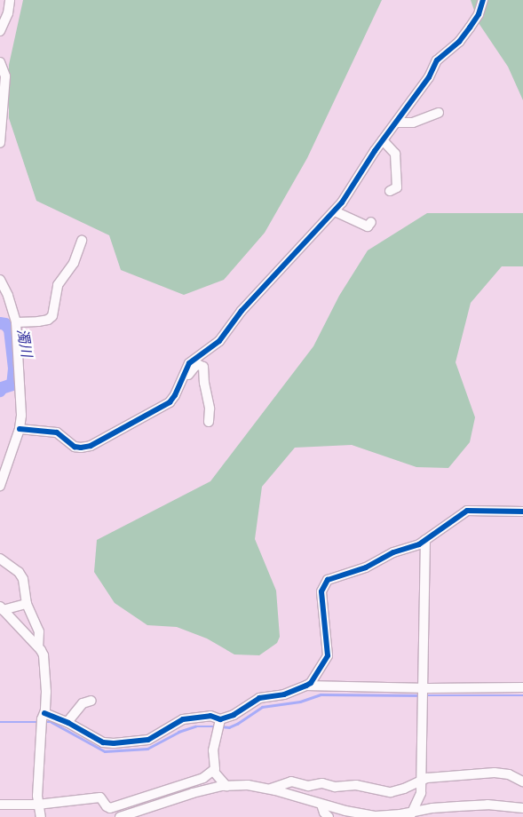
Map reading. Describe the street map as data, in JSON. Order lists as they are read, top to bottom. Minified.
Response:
{"water":["濁川"]}
